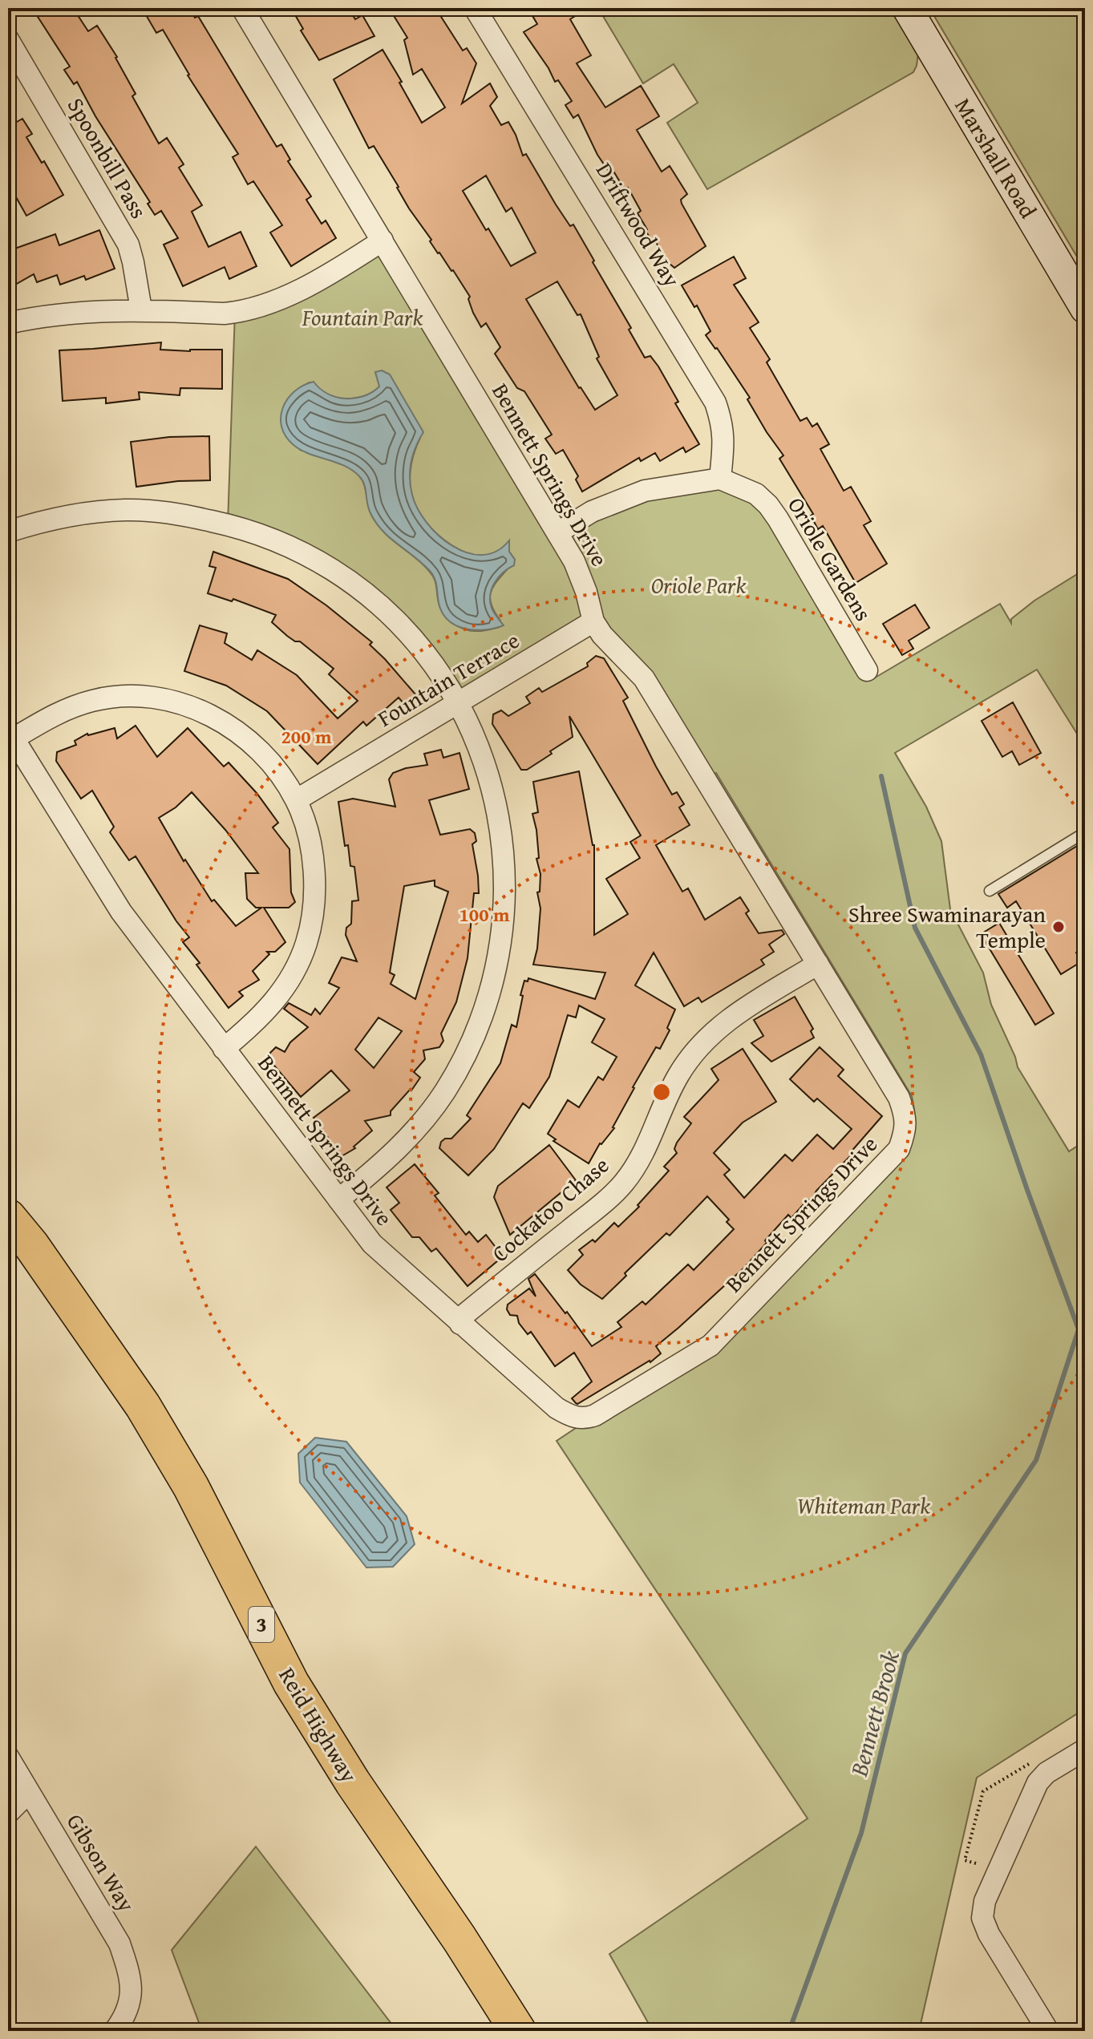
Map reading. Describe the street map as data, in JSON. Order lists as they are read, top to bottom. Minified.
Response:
{"streets":{"highway":["3","Reid Highway"],"main road":["Marshall Road"],"street":["Spoonbill Pass","Driftwood Way","Bennett Springs Drive","Oriole Gardens","Fountain Terrace","Cockatoo Chase","Gibson Way"]},"crossings":[["Driftwood Way","Oriole Gardens"],["Bennett Springs Drive","Fountain Terrace"],["Bennett Springs Drive","Cockatoo Chase"]],"water":["Bennett Brook"],"parks":["Fountain Park","Oriole Park","Whiteman Park"],"places":["Shree Swaminarayan Temple"],"rings":["200 m","100 m"]}
